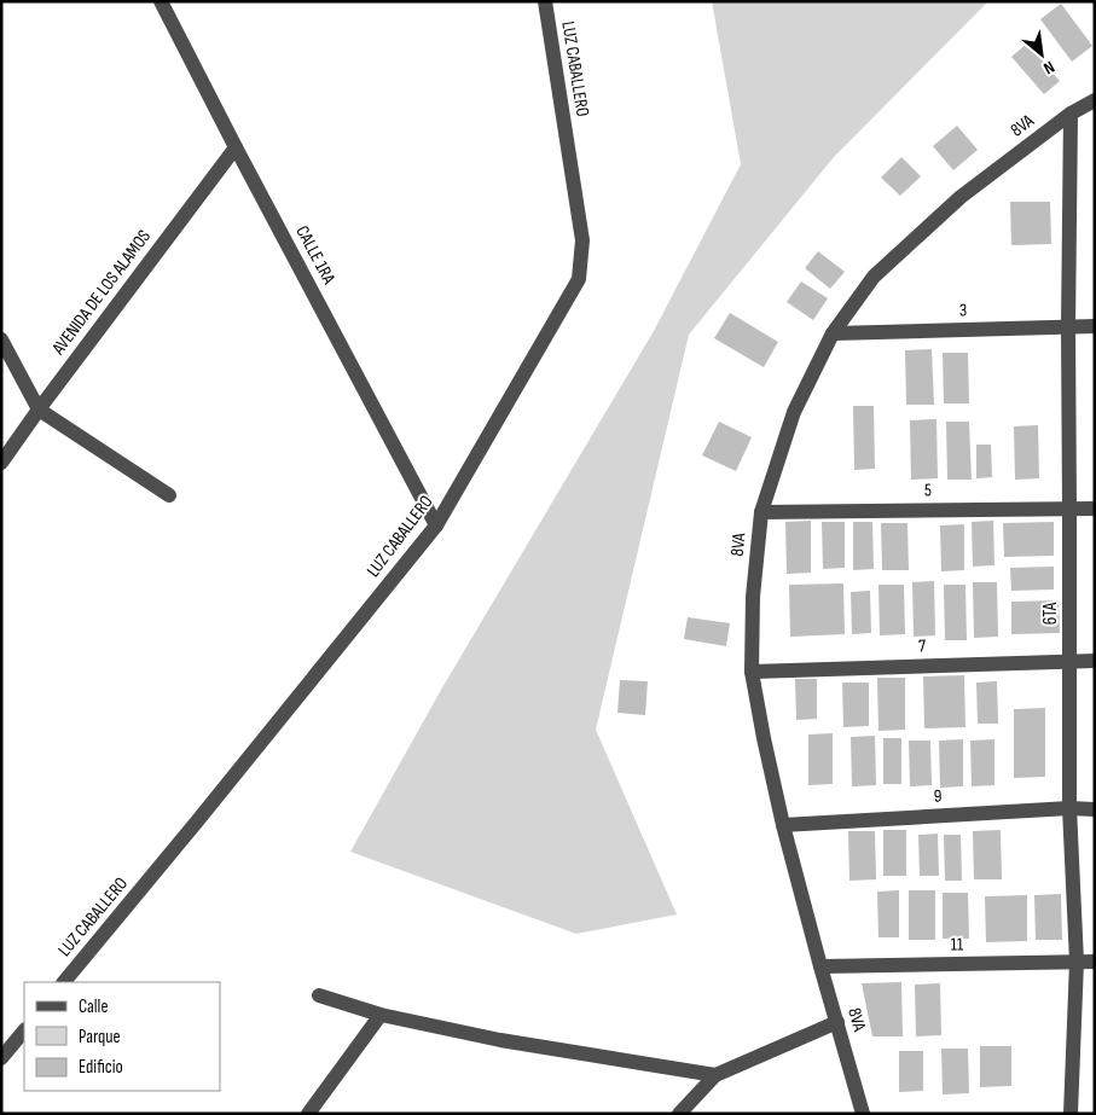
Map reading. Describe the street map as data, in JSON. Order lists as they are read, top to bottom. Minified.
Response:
{"streets":{"street":["LUZ CABALLERO","8VA","CALLE 1RA","AVENIDA DE LOS ALAMOS","3","5","6TA","7","9","11"]},"crossings":[["LUZ CABALLERO","CALLE 1RA"],["8VA","3"],["8VA","5"],["8VA","6TA"],["8VA","7"],["8VA","9"],["8VA","11"],["CALLE 1RA","AVENIDA DE LOS ALAMOS"],["3","6TA"],["5","6TA"],["6TA","7"],["6TA","9"],["6TA","11"]],"legend":["Calle","Parque","Edificio"],"north":"bottom right"}
